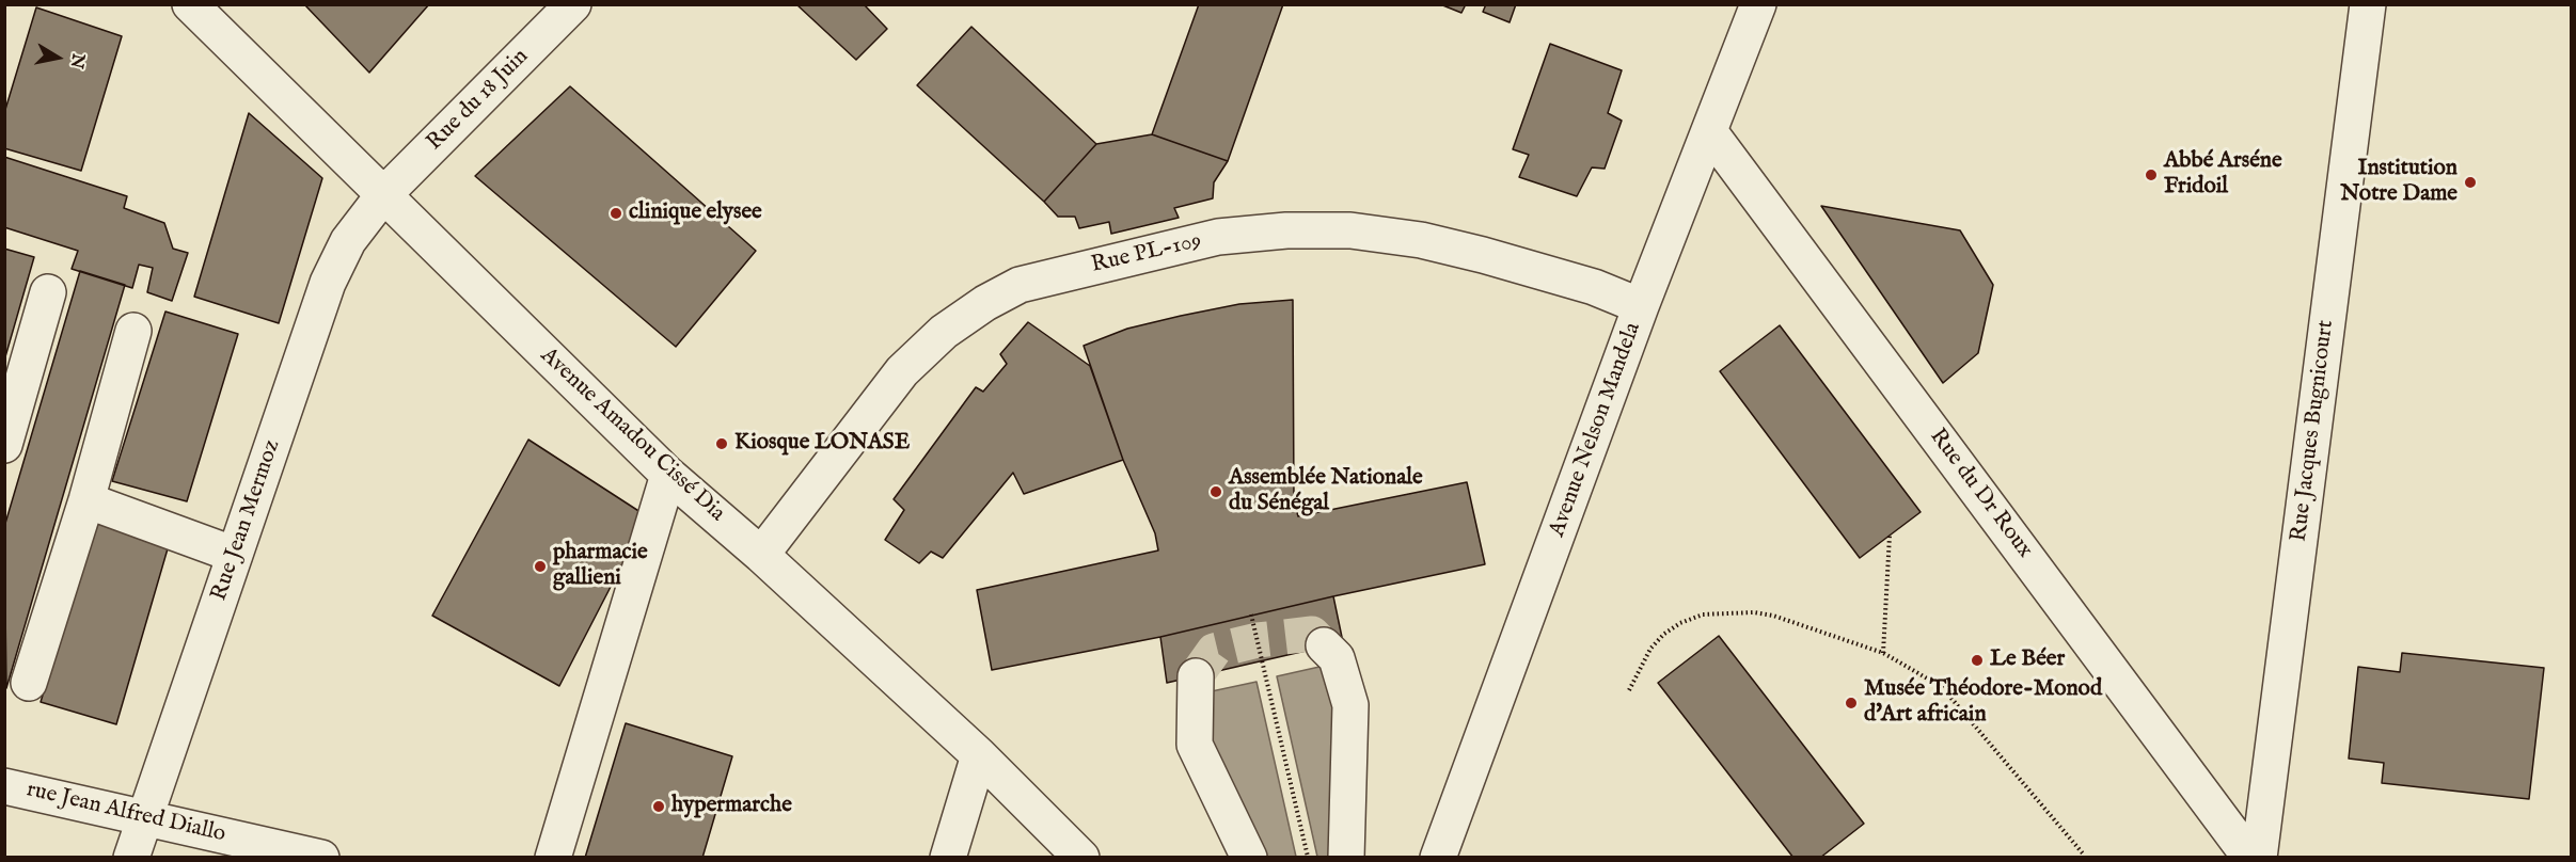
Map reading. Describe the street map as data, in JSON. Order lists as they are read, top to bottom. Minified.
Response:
{"streets":{"street":["Rue du 18 Juin","Rue PL-109","Avenue Nelson Mandela","Rue Jacques Bugnicourt","Avenue Amadou Cissé Dia","Rue du Dr Roux","Rue Jean Mermoz","rue Jean Alfred Diallo"]},"crossings":[["Rue du 18 Juin","Avenue Amadou Cissé Dia"],["Rue du 18 Juin","Rue Jean Mermoz"],["Rue PL-109","Avenue Nelson Mandela"],["Rue PL-109","Avenue Amadou Cissé Dia"],["Avenue Nelson Mandela","Rue du Dr Roux"],["Avenue Amadou Cissé Dia","Rue Jean Mermoz"],["Rue Jean Mermoz","rue Jean Alfred Diallo"]],"places":["Abbé Arséne Fridoil","Institution Notre Dame","clinique elysee","Kiosque LONASE","Assemblée Nationale du Sénégal","pharmacie gallieni","Le Béer","Musée Théodore-Monod d'Art africain","hypermarche"],"north":"right"}
